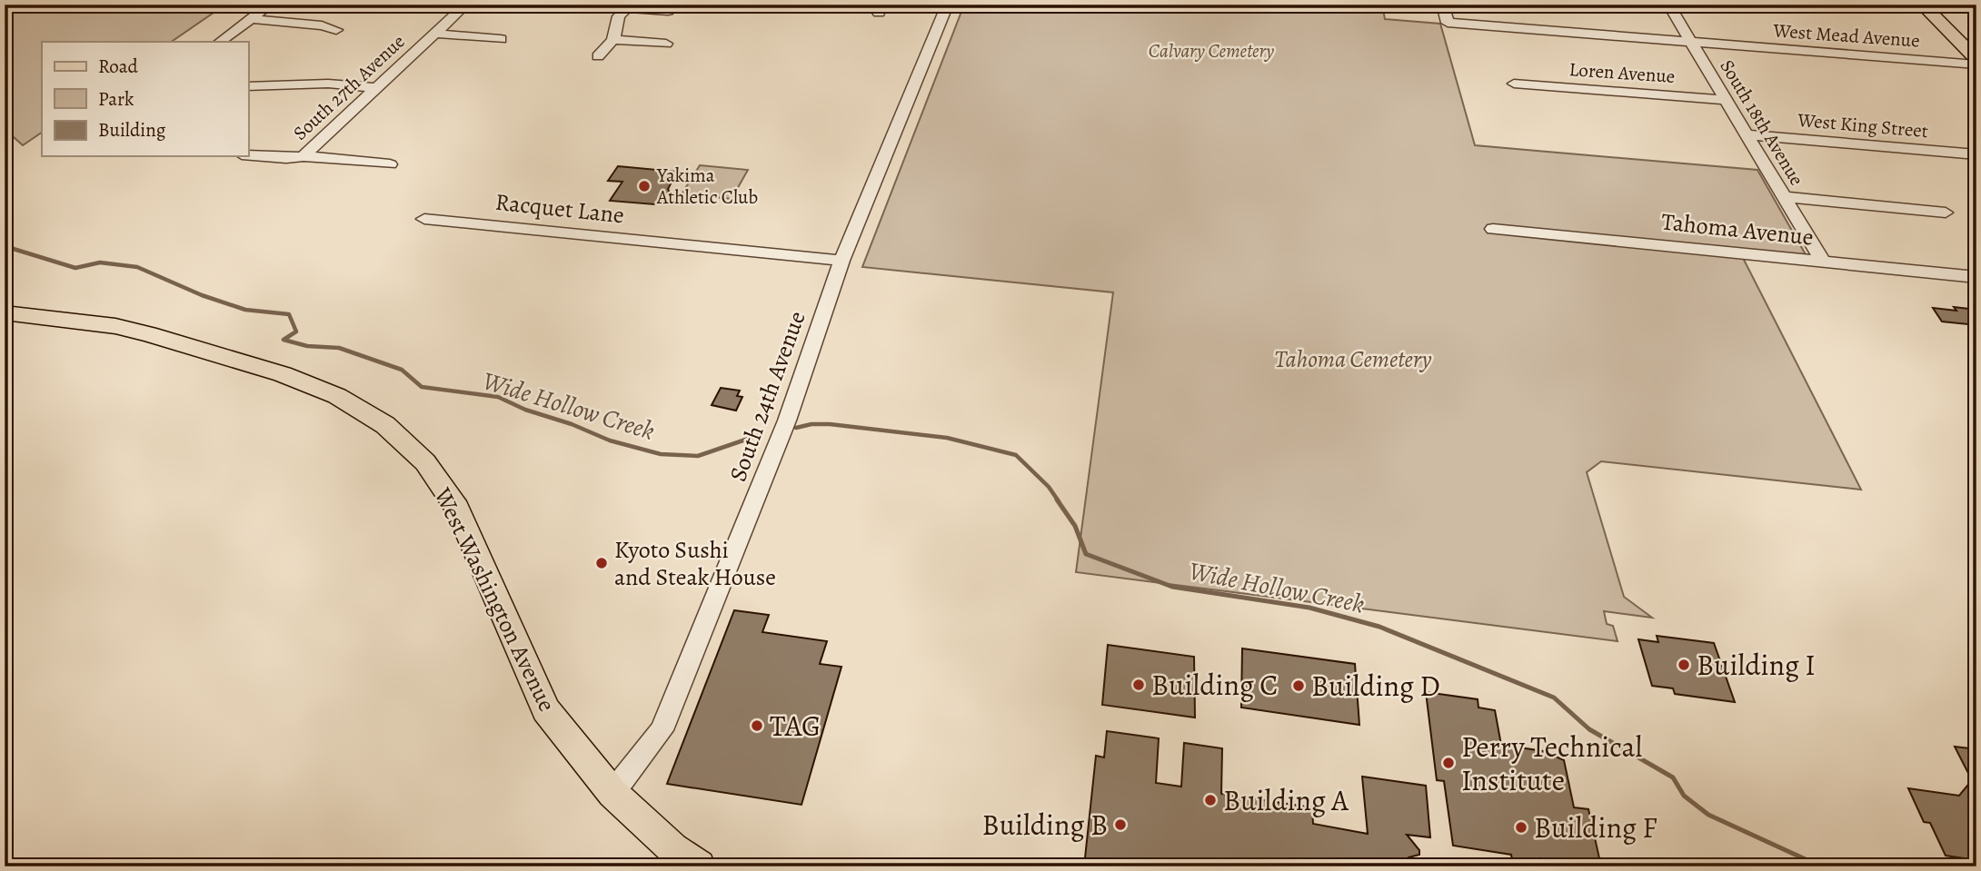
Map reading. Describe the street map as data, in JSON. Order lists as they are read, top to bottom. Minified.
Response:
{"streets":{"main road":["West Washington Avenue"],"street":["West Mead Avenue","Loren Avenue","South 27th Avenue","South 18th Avenue","West King Street","Racquet Lane","Tahoma Avenue","South 24th Avenue"]},"crossings":[["West Mead Avenue","South 18th Avenue"],["Loren Avenue","South 18th Avenue"],["South 18th Avenue","West King Street"],["South 18th Avenue","Tahoma Avenue"],["Racquet Lane","South 24th Avenue"],["South 24th Avenue","West Washington Avenue"]],"water":["Wide Hollow Creek"],"parks":["Calvary Cemetery","Tahoma Cemetery"],"places":["Yakima Athletic Club","Kyoto Sushi and Steak House","Building I","Building C","Building D","TAG","Perry Technical Institute","Building A","Building B","Building F"],"legend":["Road","Park","Building"]}
